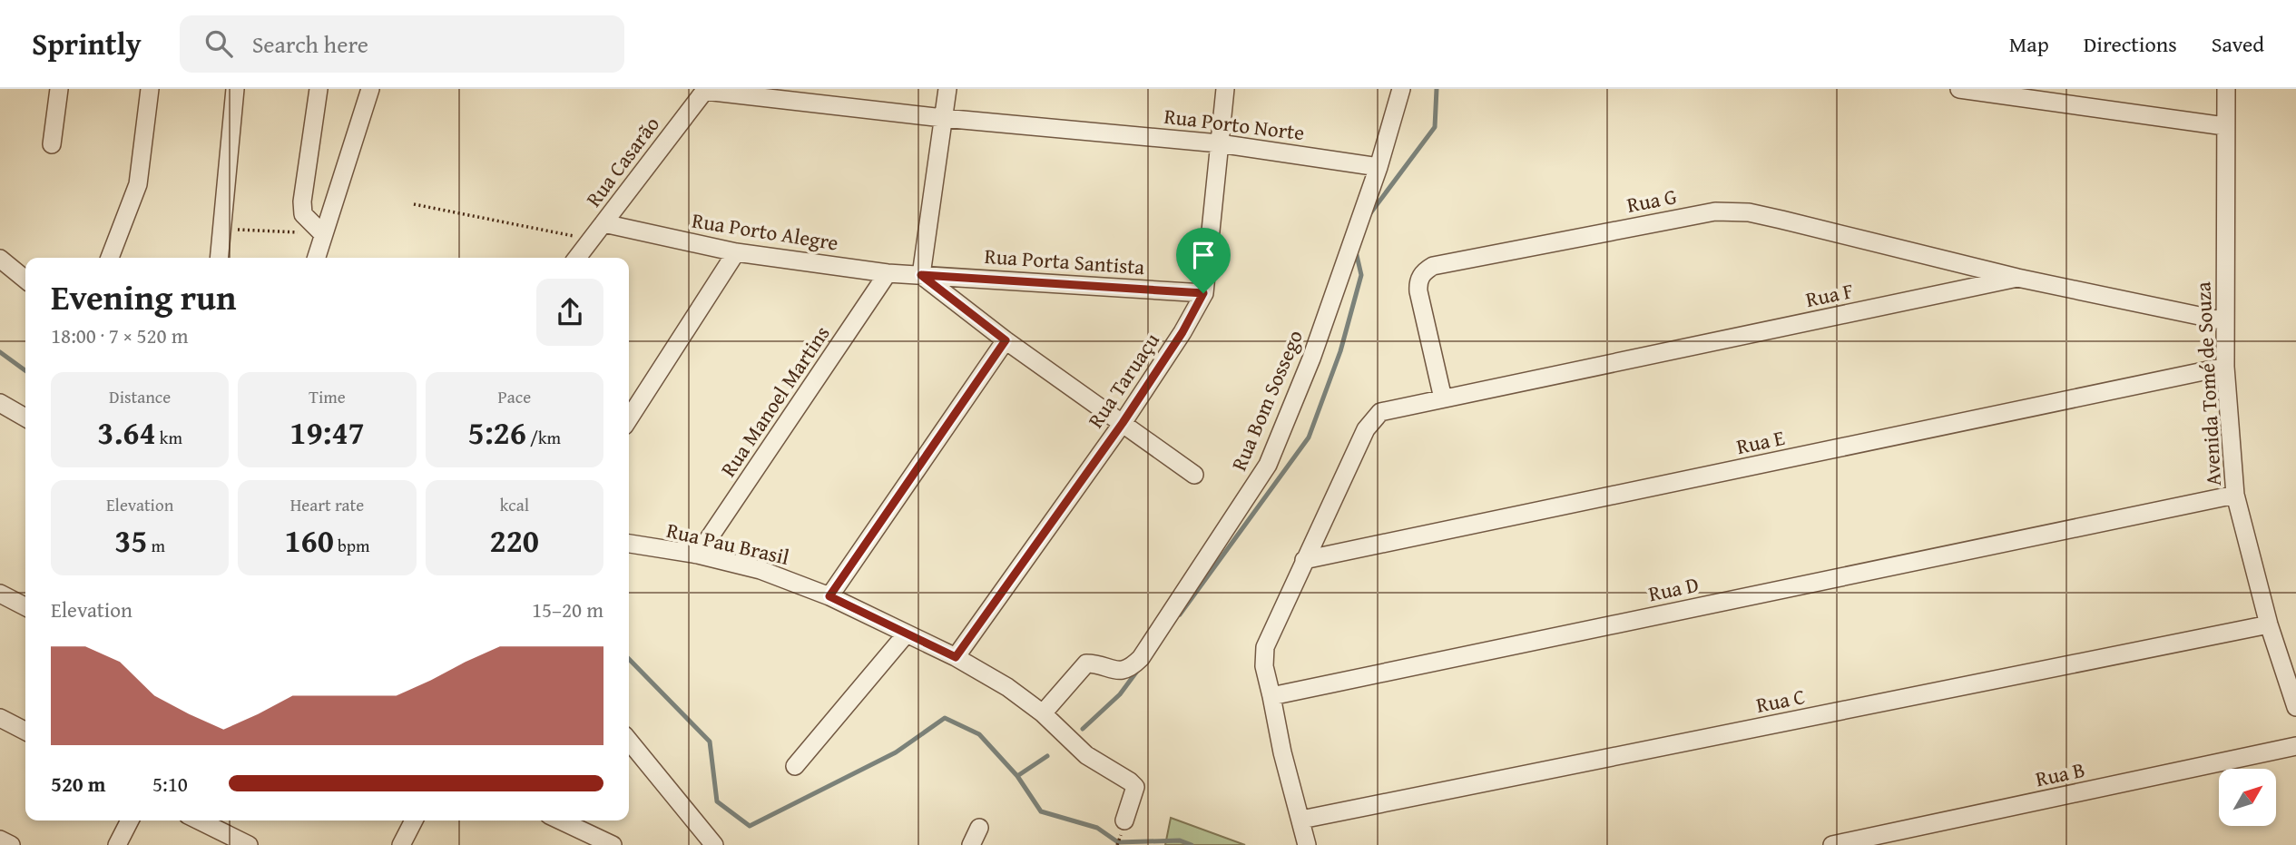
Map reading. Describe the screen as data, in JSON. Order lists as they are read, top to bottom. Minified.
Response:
{"streets":{"street":["Rua Porto Norte","Rua Casarão","Rua G","Rua Porto Alegre","Rua Porta Santista","Rua F","Rua Taruaçu","Avenida Tomé de Souza","Rua Bom Sossego","Rua Manoel Martins","Rua E","Rua Pau Brasil","Rua D","Rua C","Rua B"]},"crossings":[["Rua Porto Norte","Rua Casarão"],["Rua Porto Norte","Rua Taruaçu"],["Rua Porto Norte","Rua Bom Sossego"],["Rua Casarão","Rua Porto Alegre"],["Rua G","Rua F"],["Rua Porto Alegre","Rua Porta Santista"],["Rua Porto Alegre","Rua Manoel Martins"],["Rua Porta Santista","Rua Taruaçu"],["Rua F","Avenida Tomé de Souza"],["Rua Taruaçu","Rua Pau Brasil"],["Avenida Tomé de Souza","Rua E"],["Avenida Tomé de Souza","Rua D"],["Avenida Tomé de Souza","Rua C"],["Rua Bom Sossego","Rua Pau Brasil"],["Rua Manoel Martins","Rua Pau Brasil"]],"north":"top right","page":{"header":"Sprintly","search":"Search here","nav":["Map","Directions","Saved"],"heading":["Evening run","18:00 · 7 × 520 m"],"stats":[["Distance","3.64 km"],["Time","19:47"],["Pace","5:26 /km"],["Elevation","35 m"],["Heart rate","160 bpm"],["kcal","220"]],"chart":["Elevation","15–20 m"],"list":[{"name":"520 m","note":"5:10"}]}}
